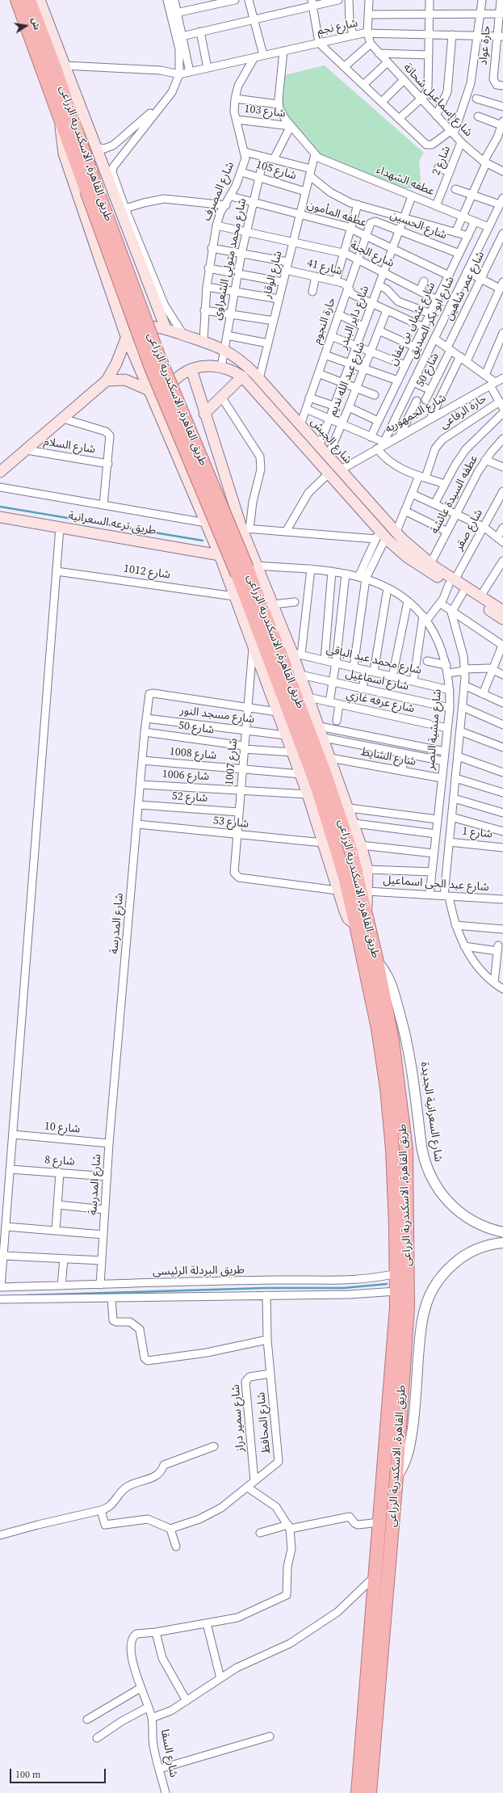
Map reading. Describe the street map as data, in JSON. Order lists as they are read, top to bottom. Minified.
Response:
{"streets":{"highway":["طريق القاهرة, الاسكندرية الزراعى"],"main road":["شارع الجيش","طريق ترعه السعرانية"],"street":["شارع نجم","حارة عواد","شارع إسماعيل شحاتة","شارع 103","شارع 2","شارع 105","عطفه الشهداء","شارع المصرف","عطفه المأمون","شارع الحسين","شارع الجنة","شارع محمد متولي الشعراوى","شارع 41","شارع الوقار","شارع عمر شاهين","شارع داير البندر","شارع ابو بكر الصديق","حارة النجوم","شارع عثمان بن عفان","شارع 50","شارع عبد الله نديم","حارة الرفاعى","شارع الجمهوريه","شارع السلام","عطفه السيدة عائشة","شارع صقر","شارع 1012","شارع محمد عبد الباقى","شارع اسماعيل","شارع عرفه غازي","شارع مسجد النور","شارع منشية النصر","شارع 1008","شارع الشايط","شارع 1007","شارع 1006","شارع 52","شارع 53","شارع 1","شارع عبد الحى اسماعيل","شارع المدرسة","شارع السعرانية الجديدة","شارع 10","شارع 8","طريق البردلة الرئيسى","شارع سمير دراز","شارع المحافظ","شارع السقا"]},"crossings":[["شارع نجم","حارة عواد"],["شارع نجم","شارع إسماعيل شحاتة"],["شارع نجم","شارع المصرف"],["شارع إسماعيل شحاتة","شارع 2"],["شارع 103","شارع المصرف"],["طريق القاهرة, الاسكندرية الزراعى","شارع منشية النصر"],["طريق القاهرة, الاسكندرية الزراعى","شارع السعرانية الجديدة"],["طريق القاهرة, الاسكندرية الزراعى","طريق البردلة الرئيسى"],["شارع 2","عطفه الشهداء"],["شارع 105","شارع المصرف"],["شارع 105","شارع محمد متولي الشعراوى"],["شارع 105","شارع الوقار"],["عطفه الشهداء","شارع الوقار"],["عطفه الشهداء","شارع داير البندر"],["عطفه الشهداء","شارع ابو بكر الصديق"],["عطفه الشهداء","شارع عثمان بن عفان"],["شارع المصرف","عطفه المأمون"],["شارع المصرف","شارع الجنة"],["شارع المصرف","شارع الجيش"],["عطفه المأمون","شارع محمد متولي الشعراوى"],["عطفه المأمون","شارع الوقار"],["عطفه المأمون","شارع داير البندر"],["عطفه المأمون","حارة النجوم"],["عطفه المأمون","شارع عثمان بن عفان"],["شارع الحسين","شارع داير البندر"],["شارع الحسين","حارة النجوم"],["شارع الحسين","شارع عثمان بن عفان"],["شارع الجنة","شارع محمد متولي الشعراوى"],["شارع الجنة","شارع الوقار"],["شارع الجنة","شارع داير البندر"],["شارع الجنة","حارة النجوم"],["شارع الجنة","شارع عثمان بن عفان"],["شارع محمد متولي الشعراوى","شارع الجيش"],["شارع 41","شارع الوقار"],["شارع 41","شارع داير البندر"],["شارع 41","حارة النجوم"],["شارع 41","شارع عثمان بن عفان"],["شارع 41","شارع عبد الله نديم"],["شارع الوقار","شارع الجيش"],["شارع عمر شاهين","شارع 50"],["شارع داير البندر","شارع الجيش"],["شارع ابو بكر الصديق","شارع الجمهوريه"],["حارة النجوم","شارع الجيش"],["شارع 50","شارع 1007"],["شارع 50","شارع المدرسة"],["شارع عبد الله نديم","شارع الجيش"],["حارة الرفاعى","شارع الجيش"],["شارع الجمهوريه","شارع الجيش"],["شارع الجيش","عطفه السيدة عائشة"],["شارع الجيش","شارع صقر"],["شارع صقر","شارع منشية النصر"],["شارع محمد عبد الباقى","شارع منشية النصر"],["شارع اسماعيل","شارع منشية النصر"],["شارع عرفه غازي","شارع منشية النصر"],["شارع مسجد النور","شارع 1007"],["شارع مسجد النور","شارع المدرسة"],["شارع منشية النصر","شارع الشايط"],["شارع منشية النصر","شارع عبد الحى اسماعيل"],["شارع 1008","شارع 1007"],["شارع 1008","شارع المدرسة"],["شارع 1007","شارع 1006"],["شارع 1007","شارع 52"],["شارع 1007","شارع 53"],["شارع 1007","شارع المدرسة"],["شارع 1006","شارع المدرسة"],["شارع 52","شارع المدرسة"],["شارع 53","شارع المدرسة"],["شارع المدرسة","شارع 10"],["شارع المدرسة","شارع 8"],["شارع المدرسة","طريق البردلة الرئيسى"],["شارع سمير دراز","شارع المحافظ"]],"scale_bar":"100 m","north":"right"}
